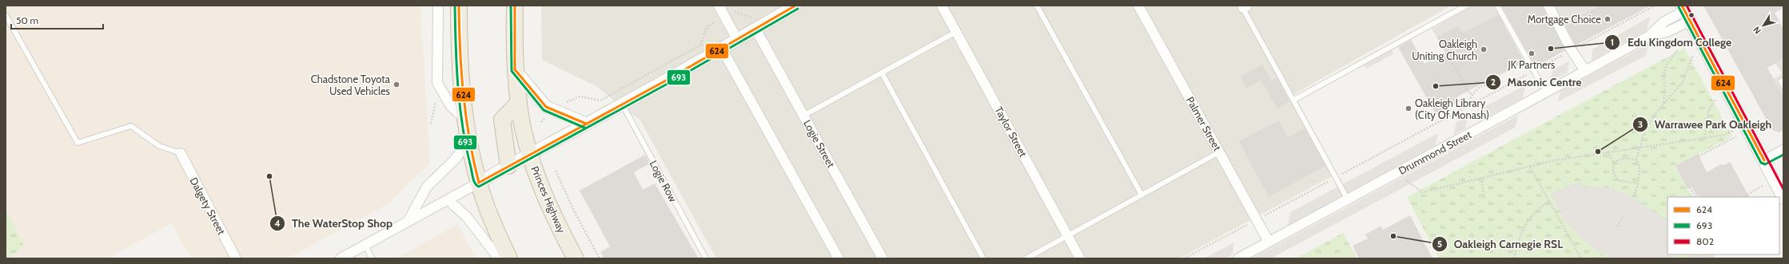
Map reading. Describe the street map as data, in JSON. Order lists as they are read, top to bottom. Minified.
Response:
{"streets":{"highway":["Princes Highway"],"street":["Palmer Street","Taylor Street","Logie Street","Drummond Street","Dalgety Street"],"lane":["Logie Row"]},"crossings":[["Palmer Street","Drummond Street"]],"places":["Mortgage Choice","Edu Kingdom College","Oakleigh Uniting Church","JK Partners","Chadstone Toyota Used Vehicles","Masonic Centre","Oakleigh Library (City Of Monash)","Warrawee Park Oakleigh","The WaterStop Shop","Oakleigh Carnegie RSL"],"lines":["transit line 624","transit line 693","transit line 802"],"legend":["624","693","802"],"scale_bar":"50 m","north":"bottom left"}
